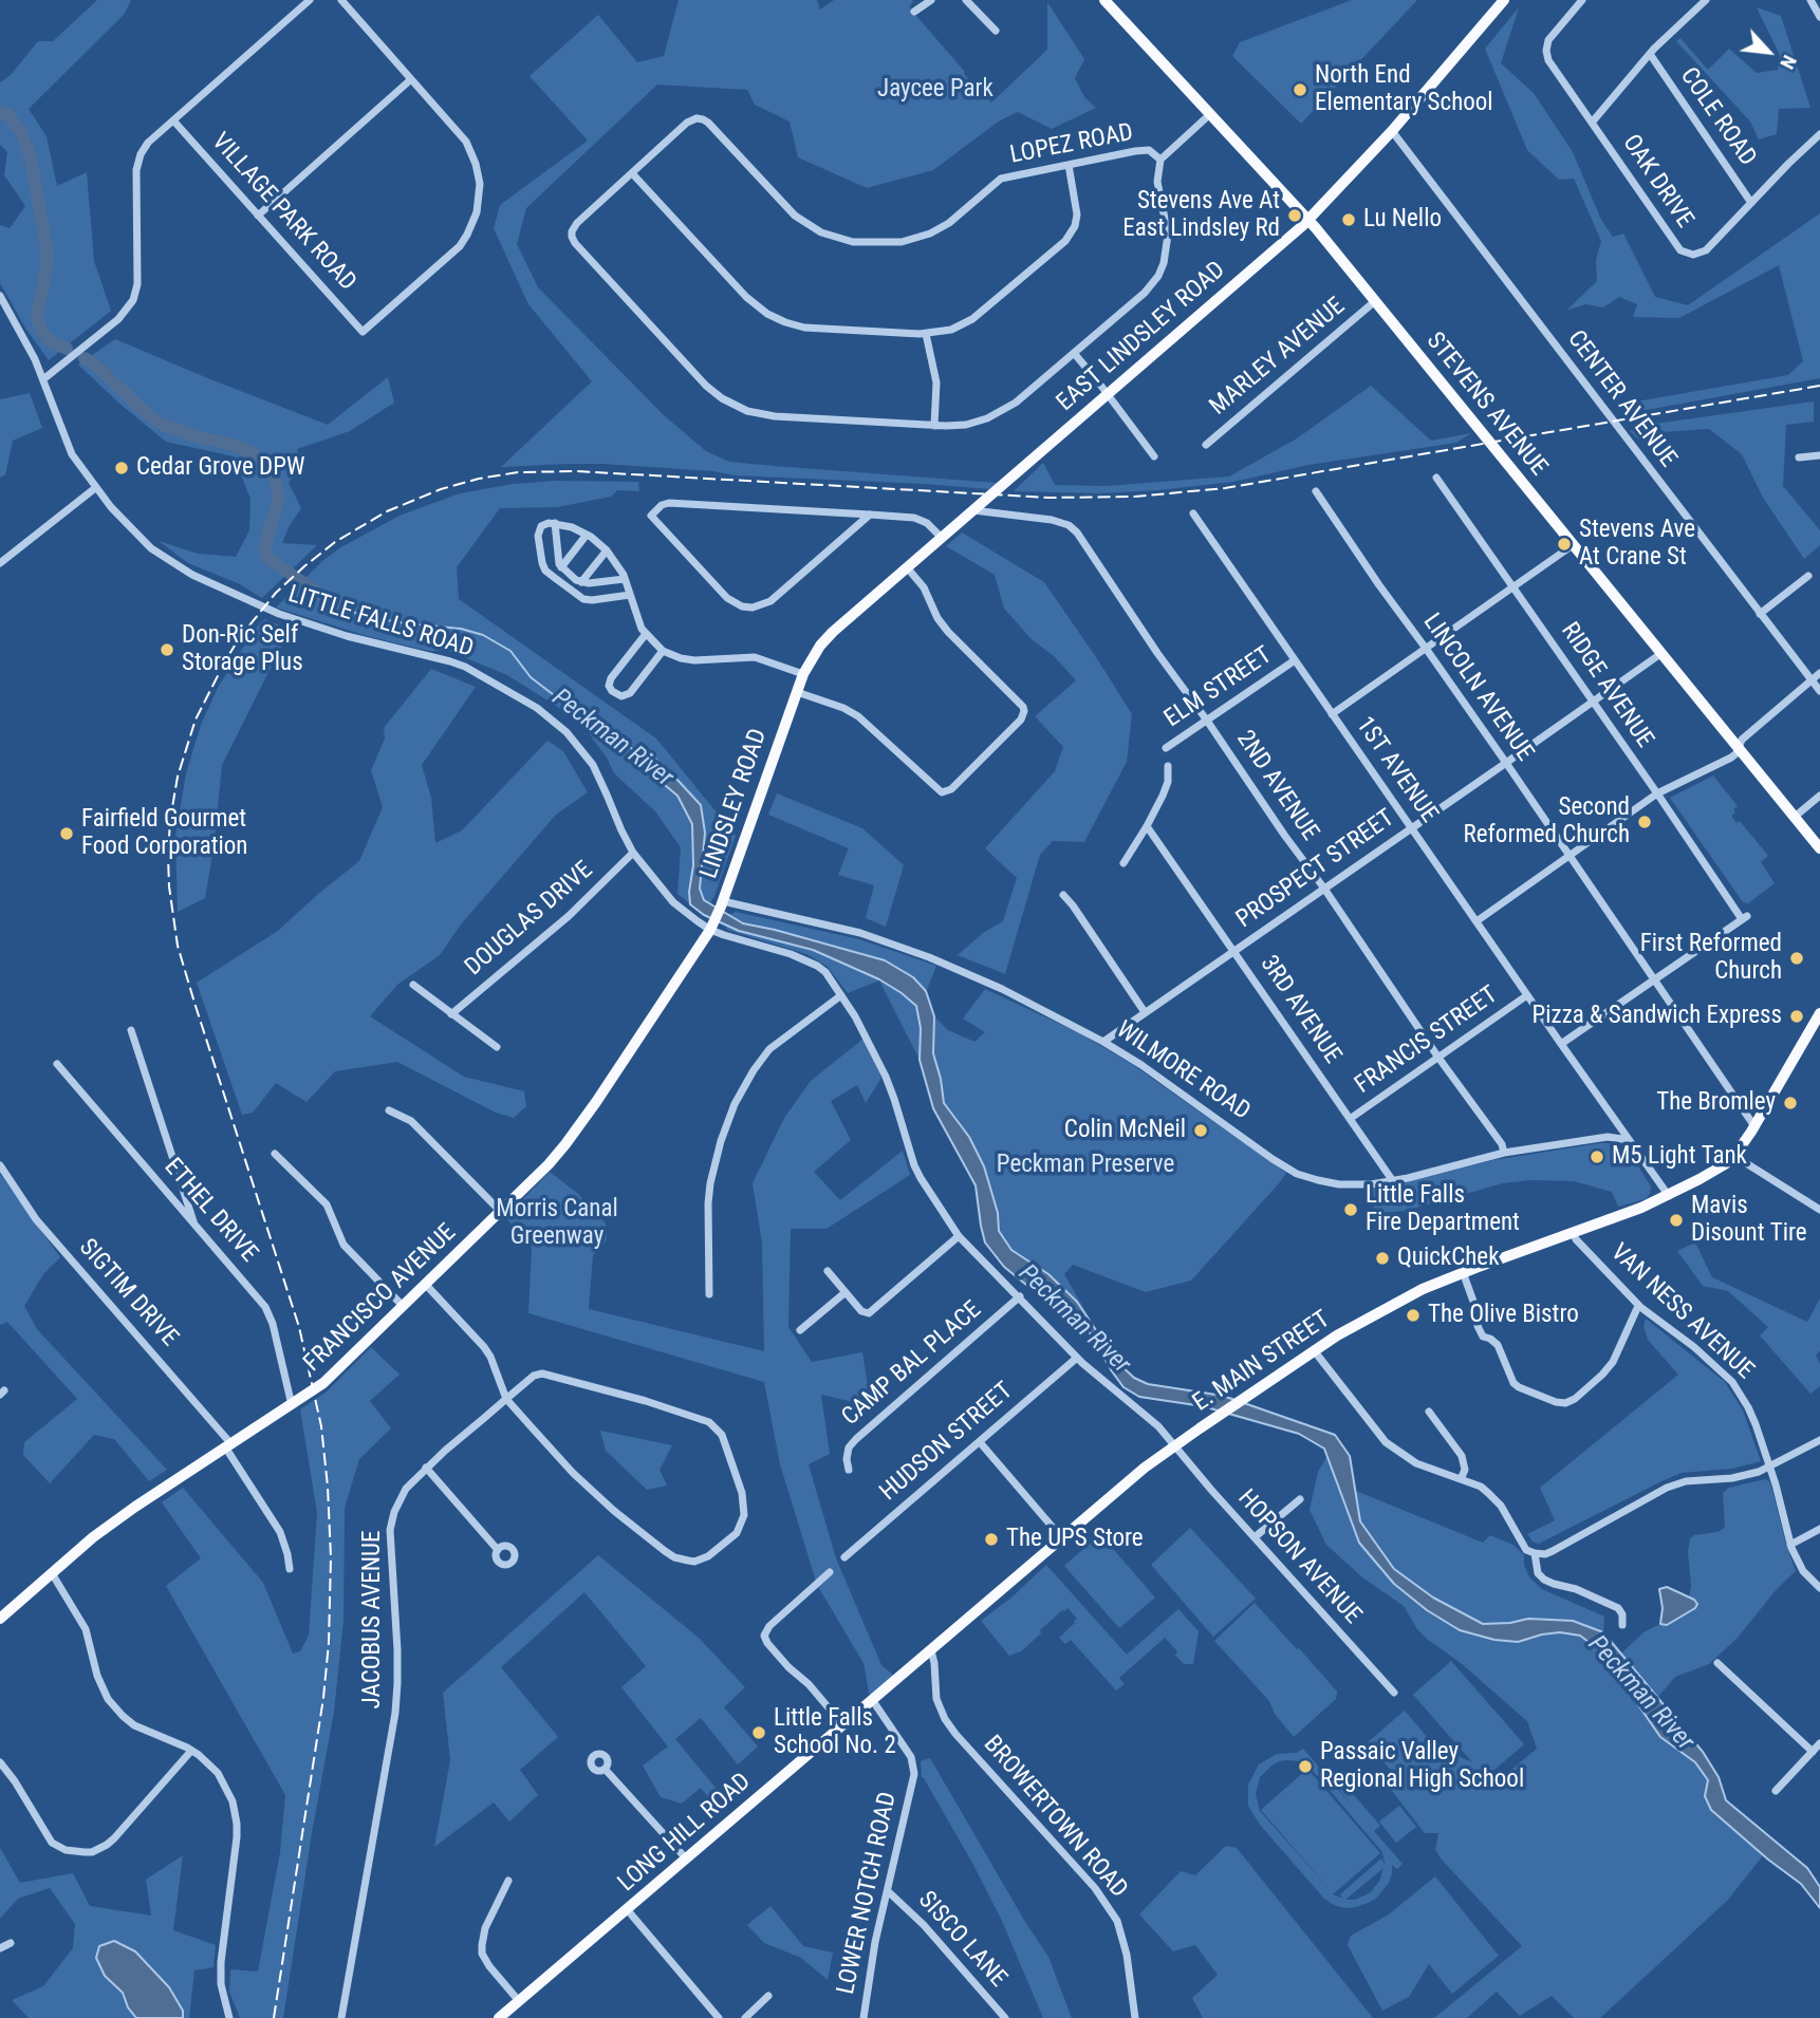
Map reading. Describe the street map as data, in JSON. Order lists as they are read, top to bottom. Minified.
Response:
{"streets":{"main road":["EAST LINDSLEY ROAD","STEVENS AVENUE","LINDSLEY ROAD","FRANCISCO AVENUE","E. MAIN STREET","LONG HILL ROAD"],"street":["COLE ROAD","LOPEZ ROAD","OAK DRIVE","VILLAGE PARK ROAD","MARLEY AVENUE","CENTER AVENUE","LITTLE FALLS ROAD","RIDGE AVENUE","ELM STREET","LINCOLN AVENUE","1ST AVENUE","2ND AVENUE","PROSPECT STREET","DOUGLAS DRIVE","3RD AVENUE","FRANCIS STREET","WILMORE ROAD","ETHEL DRIVE","SIGTIM DRIVE","VAN NESS AVENUE","CAMP BAL PLACE","HUDSON STREET","HOPSON AVENUE","JACOBUS AVENUE","BROWERTOWN ROAD","LOWER NOTCH ROAD","SISCO LANE"]},"crossings":[["COLE ROAD","OAK DRIVE"],["EAST LINDSLEY ROAD","CENTER AVENUE"],["EAST LINDSLEY ROAD","STEVENS AVENUE"],["EAST LINDSLEY ROAD","2ND AVENUE"],["EAST LINDSLEY ROAD","LINDSLEY ROAD"],["MARLEY AVENUE","STEVENS AVENUE"],["STEVENS AVENUE","PROSPECT STREET"],["LITTLE FALLS ROAD","LINDSLEY ROAD"],["LITTLE FALLS ROAD","DOUGLAS DRIVE"],["LITTLE FALLS ROAD","FRANCISCO AVENUE"],["LITTLE FALLS ROAD","HOPSON AVENUE"],["RIDGE AVENUE","LINCOLN AVENUE"],["RIDGE AVENUE","PROSPECT STREET"],["ELM STREET","1ST AVENUE"],["ELM STREET","2ND AVENUE"],["LINCOLN AVENUE","PROSPECT STREET"],["LINCOLN AVENUE","E. MAIN STREET"],["1ST AVENUE","PROSPECT STREET"],["1ST AVENUE","FRANCIS STREET"],["1ST AVENUE","WILMORE ROAD"],["1ST AVENUE","E. MAIN STREET"],["2ND AVENUE","PROSPECT STREET"],["2ND AVENUE","FRANCIS STREET"],["2ND AVENUE","WILMORE ROAD"],["LINDSLEY ROAD","WILMORE ROAD"],["LINDSLEY ROAD","FRANCISCO AVENUE"],["PROSPECT STREET","3RD AVENUE"],["PROSPECT STREET","WILMORE ROAD"],["3RD AVENUE","FRANCIS STREET"],["3RD AVENUE","WILMORE ROAD"],["ETHEL DRIVE","FRANCISCO AVENUE"],["SIGTIM DRIVE","FRANCISCO AVENUE"],["VAN NESS AVENUE","E. MAIN STREET"],["E. MAIN STREET","HOPSON AVENUE"],["E. MAIN STREET","BROWERTOWN ROAD"],["E. MAIN STREET","LONG HILL ROAD"],["CAMP BAL PLACE","HOPSON AVENUE"],["HUDSON STREET","HOPSON AVENUE"],["BROWERTOWN ROAD","LONG HILL ROAD"],["LONG HILL ROAD","LOWER NOTCH ROAD"],["LOWER NOTCH ROAD","SISCO LANE"]],"water":["Peckman River"],"parks":["Jaycee Park","Peckman Preserve","Morris Canal Greenway"],"places":["North End Elementary School","Stevens Ave At East Lindsley Rd","Lu Nello","Cedar Grove DPW","Stevens Ave At Crane St","Don-Ric Self Storage Plus","Second Reformed Church","Fairfield Gourmet Food Corporation","First Reformed Church","Pizza & Sandwich Express","The Bromley","Colin McNeil","M5 Light Tank","Little Falls Fire Department","Mavis Disount Tire","QuickChek","The Olive Bistro","The UPS Store","Little Falls School No. 2","Passaic Valley Regional High School"],"north":"bottom right"}
